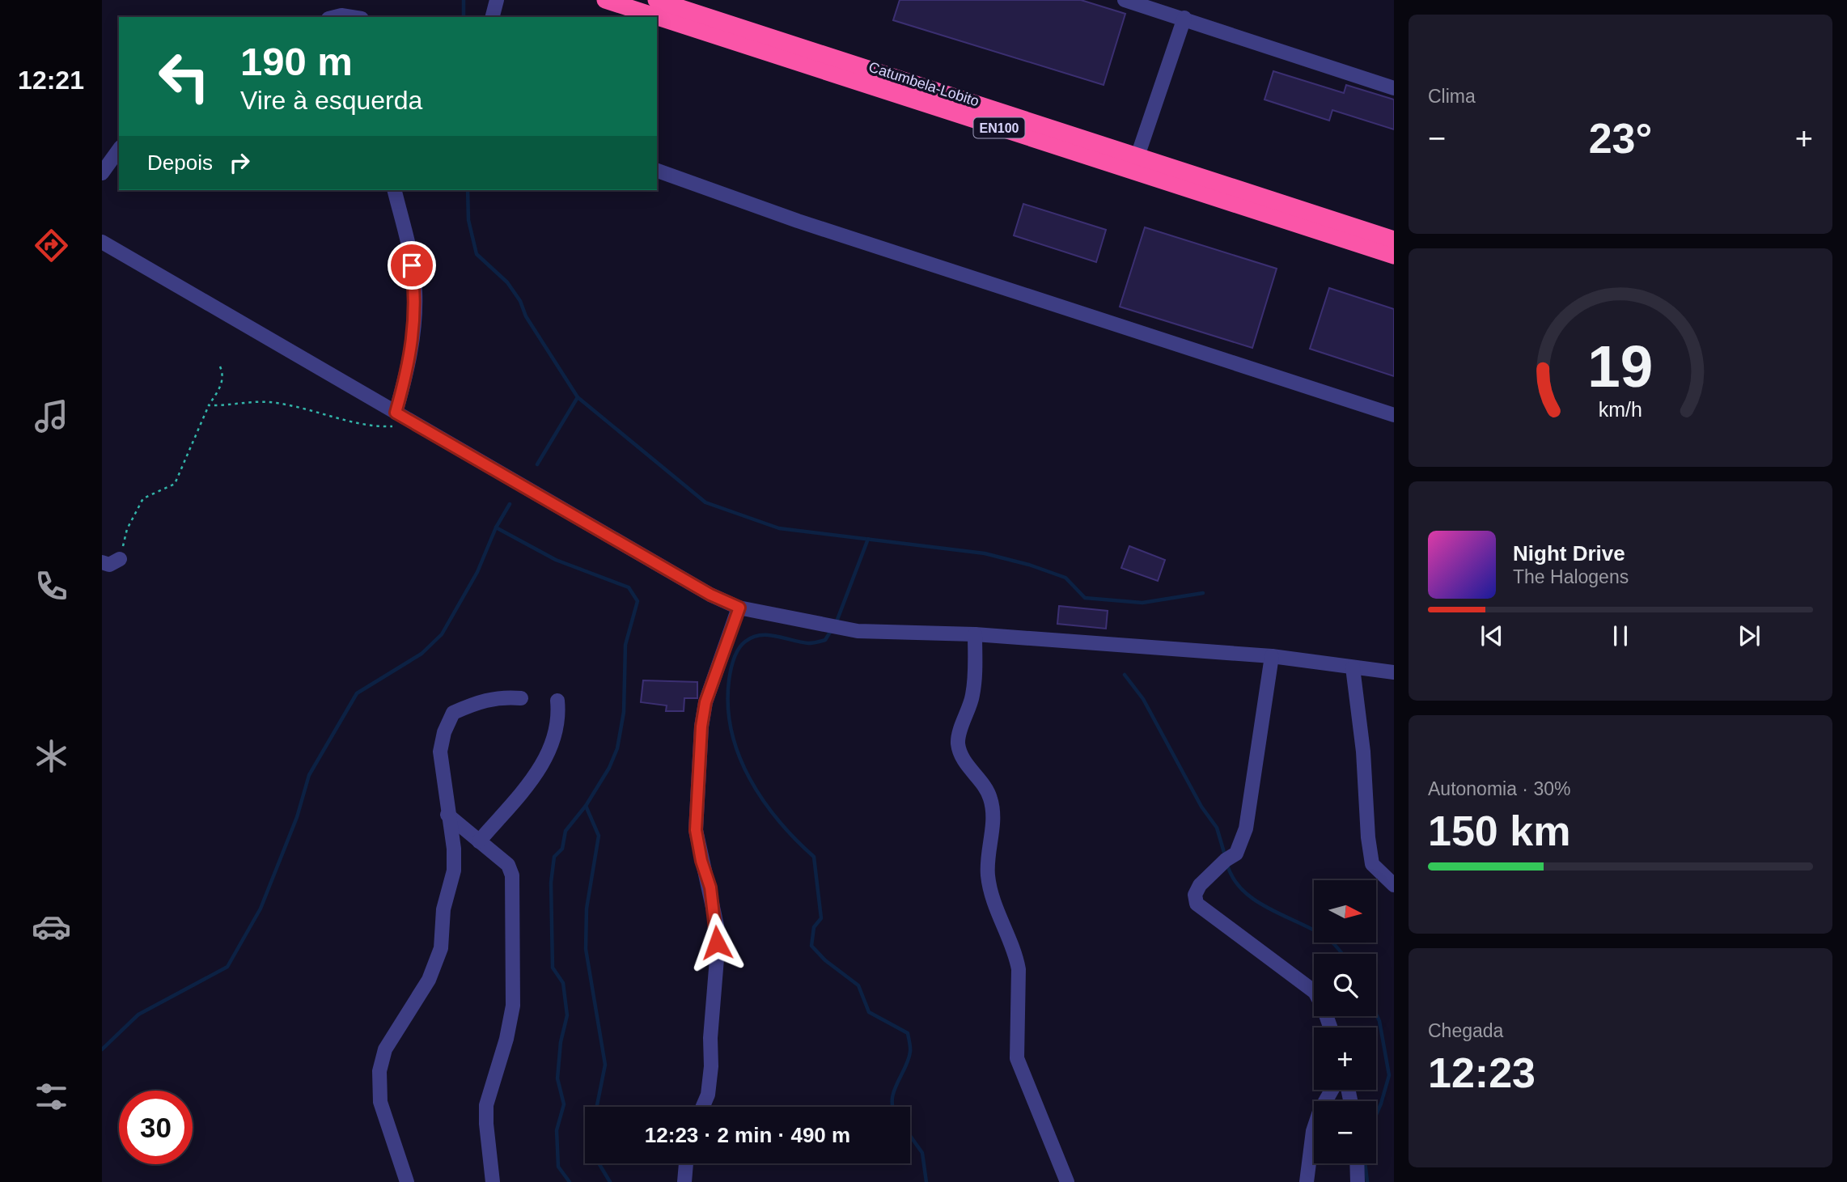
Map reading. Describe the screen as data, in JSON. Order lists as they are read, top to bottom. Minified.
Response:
{"streets":{"highway":["Catumbela-Lobito","EN100"]},"north":"right","page":{"tabs":"12:21","tile":["Clima",["Autonomia · 30%","150 km"],["Chegada","12:23"]],"turn":["190 m","Vire à esquerda"],"heat":["−","23°","+"],"then":"Depois","song":["Night Drive","The Halogens"],"map_buttons":["+","−"],"limit":"30","trip":"12:23 · 2 min · 490 m","gauge":["19","km/h"]}}
